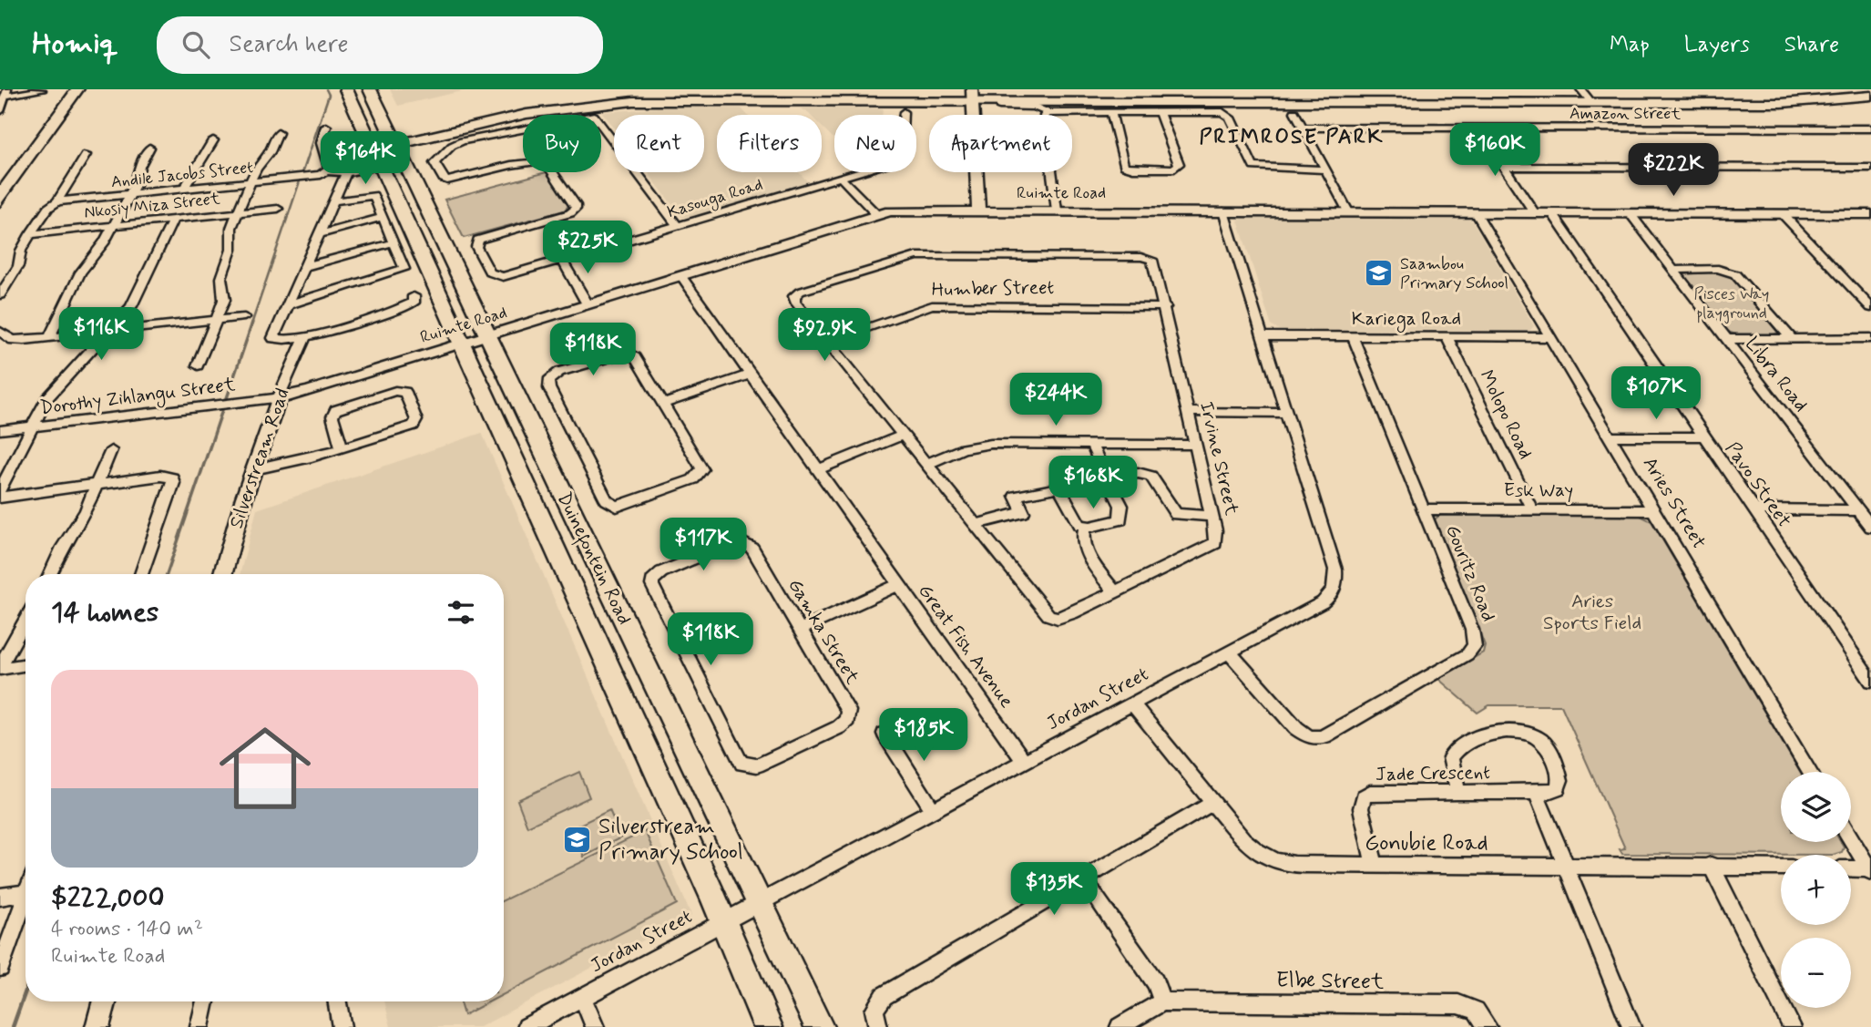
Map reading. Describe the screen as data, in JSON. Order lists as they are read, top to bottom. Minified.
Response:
{"streets":{"main road":["Duinefontein Road"],"street":["Amazon Street","Andile Jacobs Street","Ruimte Road","Kasouga Road","Nkosiy Miza Street","Humber Street","Kariega Road","Libra Road","Dorothy Zihlangu Street","Molopo Road","Silverstream Road","Irvine Street","Pavo Street","Esk Way","Aries Street","Gouritz Road","Gamka Street","Great Fish Avenue","Jordan Street","Jade Crescent","Gonubie Road","Elbe Street"]},"crossings":[["Ruimte Road","Libra Road"],["Ruimte Road","Dorothy Zihlangu Street"],["Ruimte Road","Silverstream Road"],["Ruimte Road","Pavo Street"],["Ruimte Road","Aries Street"],["Ruimte Road","Duinefontein Road"],["Ruimte Road","Great Fish Avenue"],["Ruimte Road","Jordan Street"],["Humber Street","Irvine Street"],["Kariega Road","Molopo Road"],["Kariega Road","Aries Street"],["Kariega Road","Gouritz Road"],["Kariega Road","Jordan Street"],["Dorothy Zihlangu Street","Silverstream Road"],["Molopo Road","Esk Way"],["Esk Way","Aries Street"],["Esk Way","Gouritz Road"],["Duinefontein Road","Jordan Street"],["Gouritz Road","Jordan Street"],["Gamka Street","Great Fish Avenue"],["Great Fish Avenue","Jordan Street"],["Jordan Street","Gonubie Road"],["Jade Crescent","Gonubie Road"]],"districts":["PRIMROSE PARK"],"parks":["Pisces Way playground","Aries Sports Field"],"places":{"school or university":["Saambou Primary School","Silverstream Primary School"]},"page":{"header":"Homiq","search":"Search here","nav":["Map","Layers","Share"],"chip":["Buy","Rent","Filters","New","Apartment"],"price":["$160K","$164K","$222K","$225K","$116K","$92.9K","$118K","$107K","$244K","$168K","$117K","$118K","$185K","$135K"],"heading":"14 homes","list":[{"name":"$222,000","note":"4 rooms · 140 m² · Ruimte Road"}],"map_buttons":["+","−"]}}
